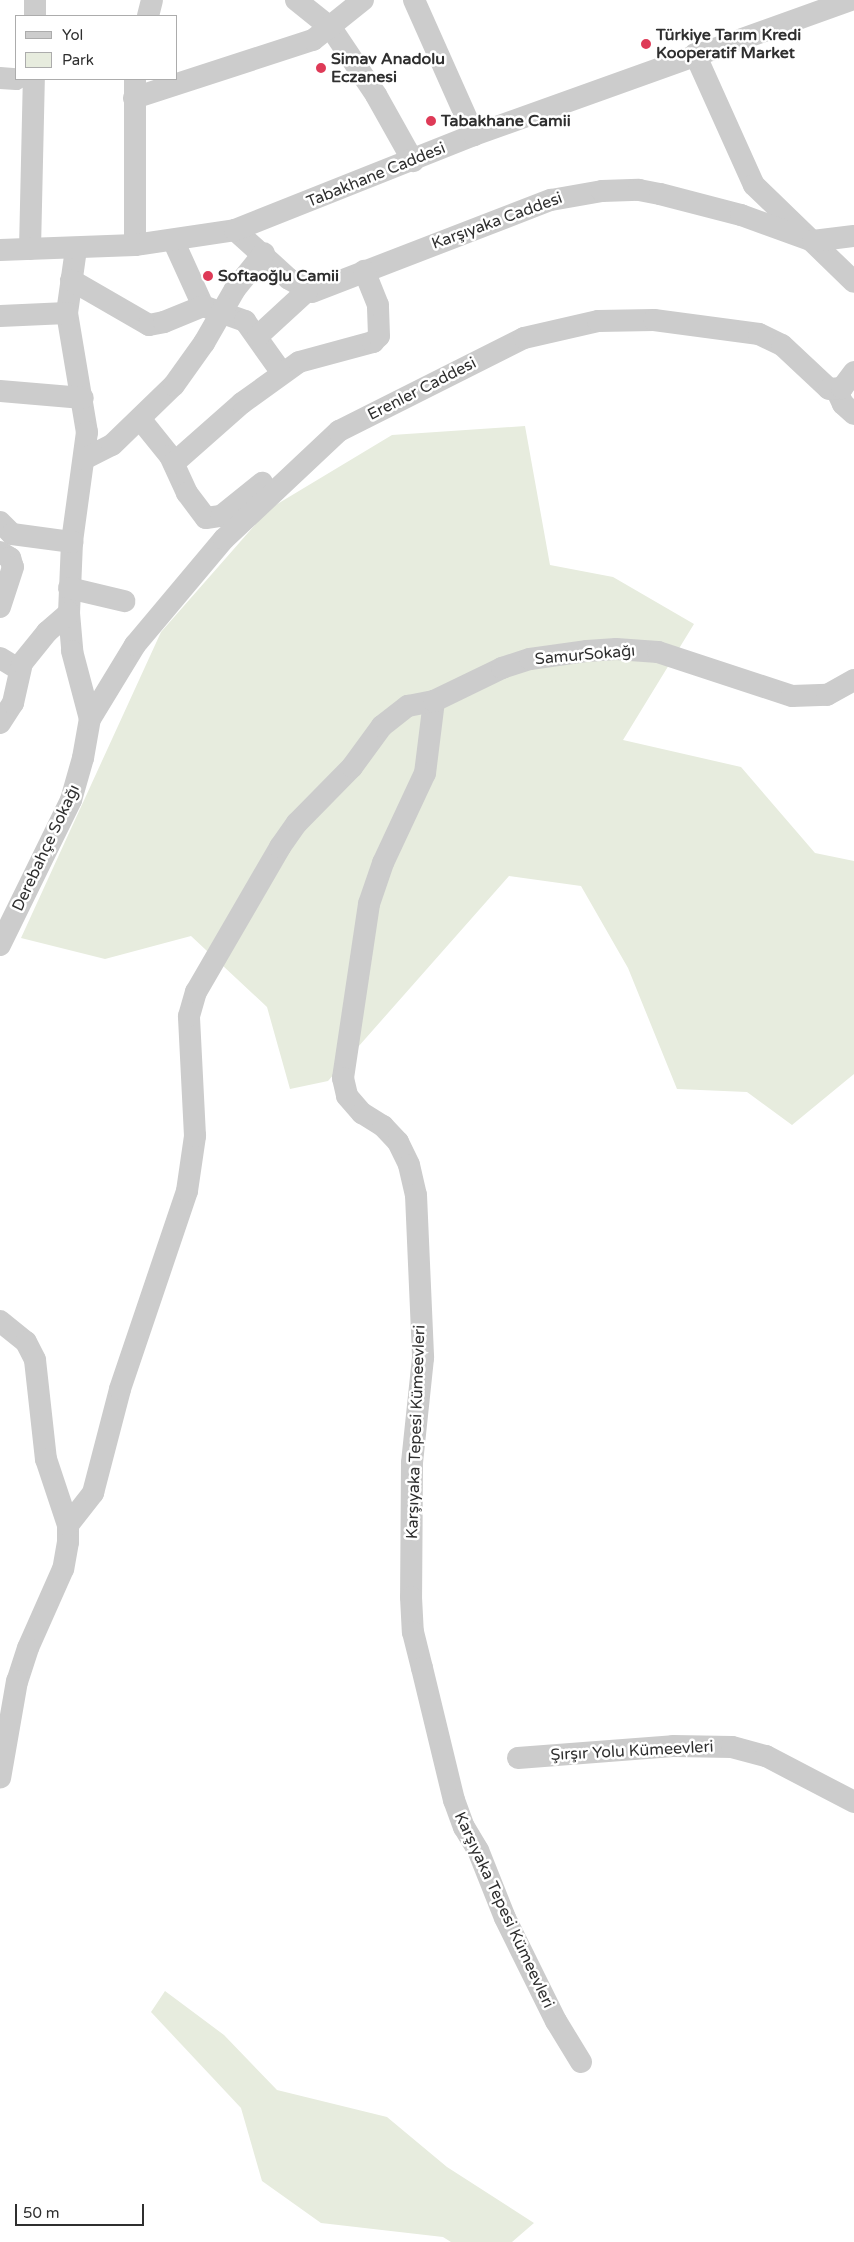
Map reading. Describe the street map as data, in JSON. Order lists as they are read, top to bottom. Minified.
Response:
{"streets":{"street":["Tabakhane Caddesi","Karşıyaka Caddesi","Erenler Caddesi","SamurSokağı","Derebahçe Sokağı","Karşıyaka Tepesi Kümeevleri","Şırşır Yolu Kümeevleri"]},"crossings":[["Erenler Caddesi","Derebahçe Sokağı"],["SamurSokağı","Karşıyaka Tepesi Kümeevleri"]],"places":["Türkiye Tarım Kredi Kooperatif Market","Simav Anadolu Eczanesi","Tabakhane Camii","Softaoğlu Camii"],"legend":["Yol","Park"],"scale_bar":"50 m"}
